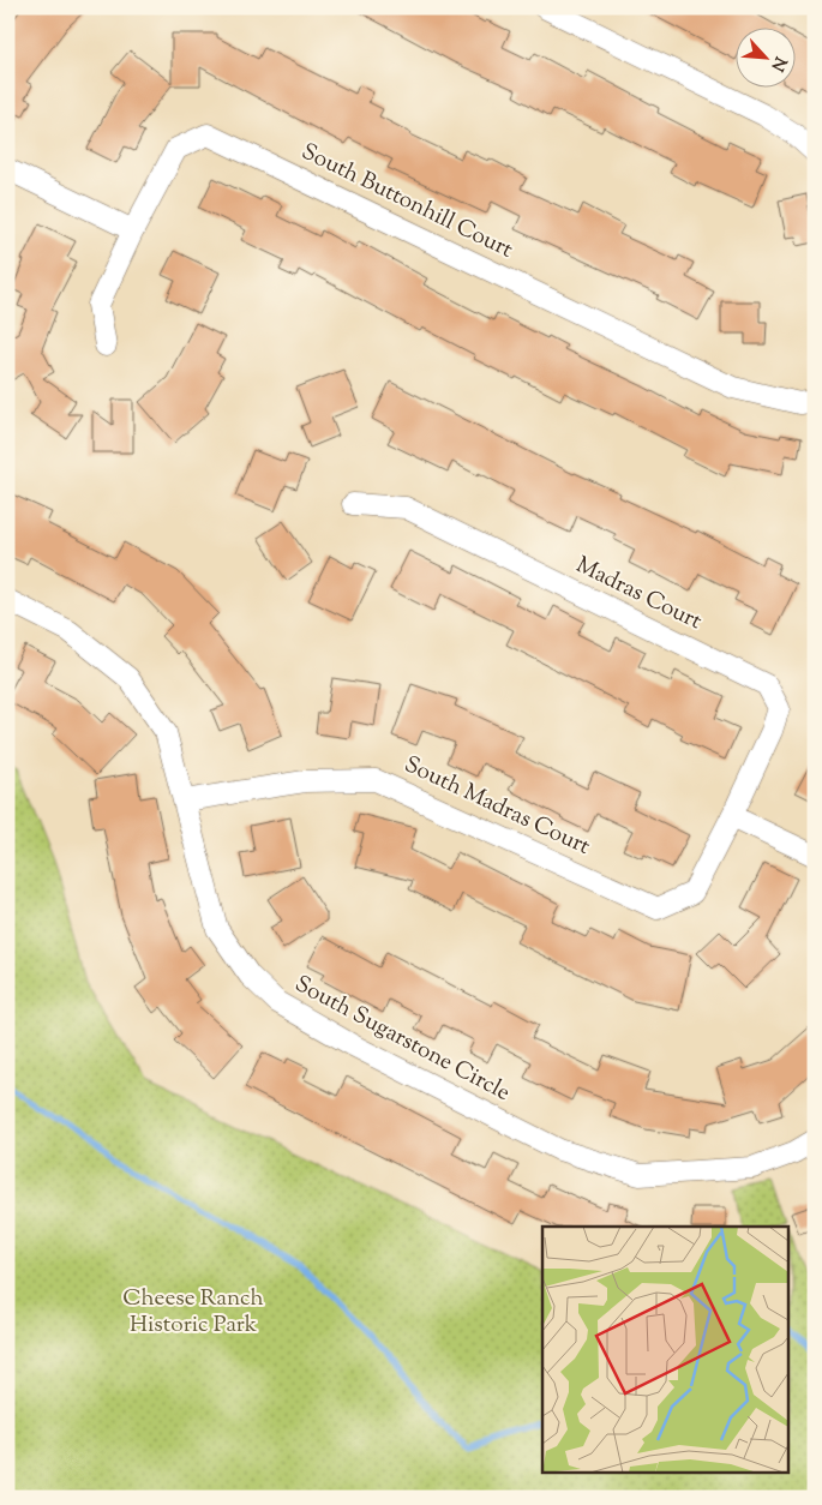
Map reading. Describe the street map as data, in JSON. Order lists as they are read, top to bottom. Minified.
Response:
{"streets":{"street":["South Buttonhill Court","Madras Court","South Madras Court","South Sugarstone Circle"]},"crossings":[["Madras Court","South Madras Court"],["South Madras Court","South Sugarstone Circle"]],"parks":["Cheese Ranch Historic Park"],"north":"bottom right"}
